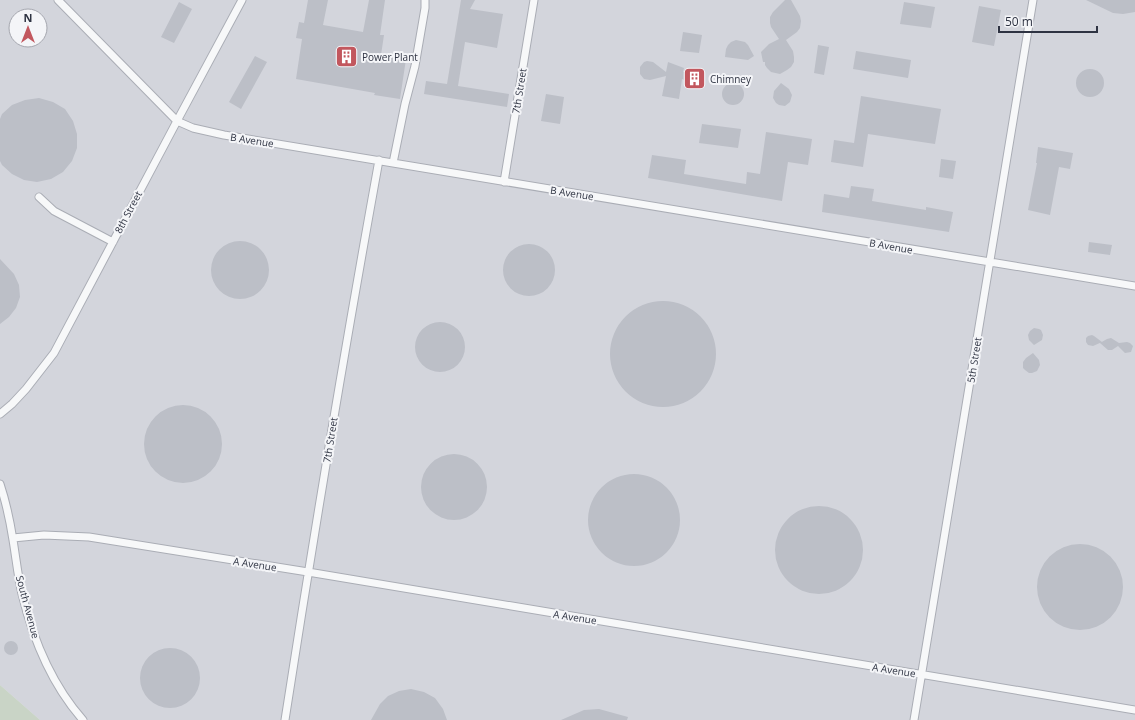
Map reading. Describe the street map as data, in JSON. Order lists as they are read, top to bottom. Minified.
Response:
{"streets":{"lane":["7th Street","B Avenue","8th Street","5th Street","A Avenue","South Avenue"]},"crossings":[["7th Street","B Avenue"],["7th Street","A Avenue"],["B Avenue","8th Street"],["B Avenue","5th Street"],["5th Street","A Avenue"],["A Avenue","South Avenue"]],"places":{"building":["Power Plant","Chimney"]},"scale_bar":"50 m","north":"top"}
